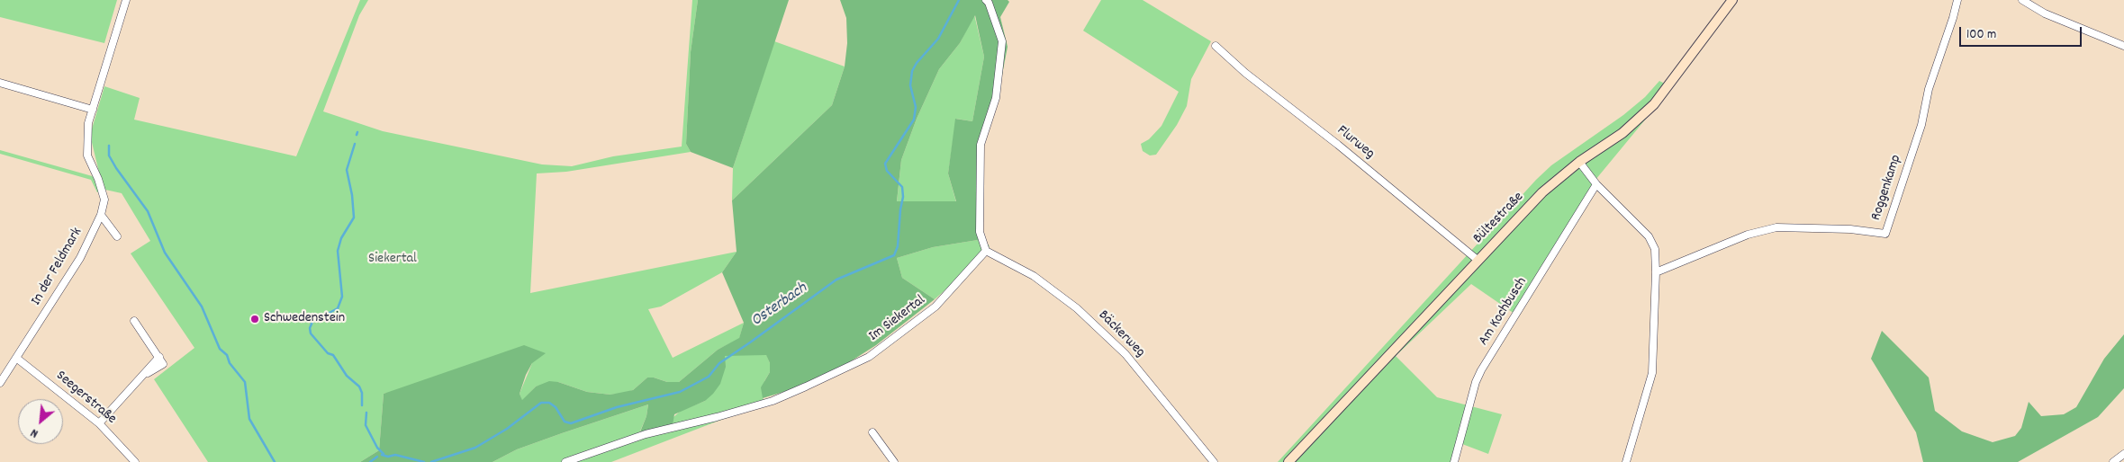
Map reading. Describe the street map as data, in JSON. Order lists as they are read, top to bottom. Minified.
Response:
{"streets":{"street":["Flurweg","Roggenkamp","Bültestraße","In der Feldmark","Am Kochbusch","Im Siekertal","Bäckerweg","Seegerstraße"]},"crossings":[["Flurweg","Bültestraße"],["In der Feldmark","Seegerstraße"],["Im Siekertal","Bäckerweg"]],"water":["Osterbach"],"parks":["Siekertal"],"places":["Schwedenstein"],"scale_bar":"100 m","north":"bottom left"}
